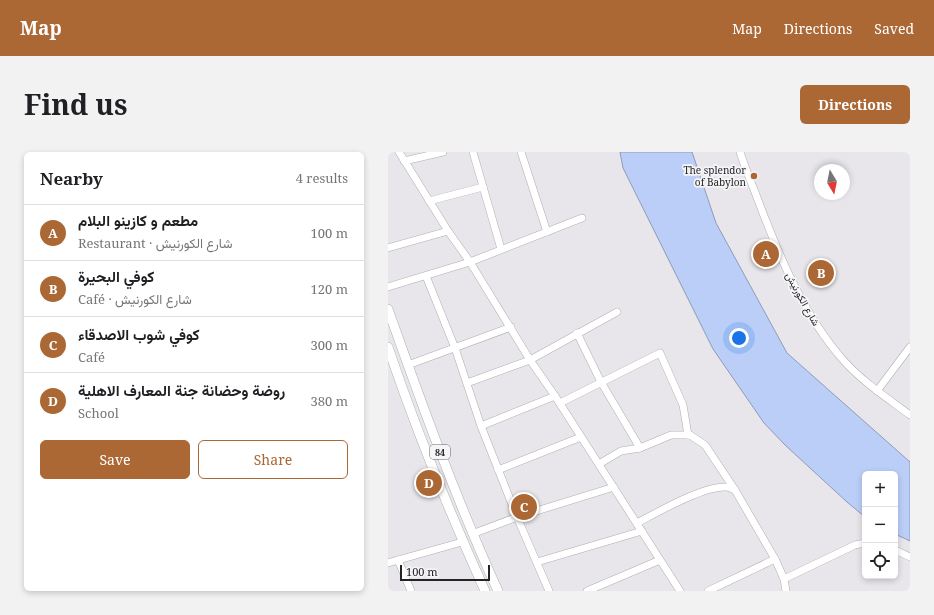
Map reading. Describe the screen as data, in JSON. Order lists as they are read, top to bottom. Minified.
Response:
{"streets":{"main road":["84"],"street":["شارع الكورنيش"]},"places":["The splendor of Babylon"],"scale_bar":"100 m","north":"bottom","page":{"header":"Map","nav":["Map","Directions","Saved"],"title":"Find us","buttons":["Directions",["Save","Share"]],"heading":["Nearby","4 results"],"list":[{"mark":"A","name":"مطعم و كازينو البلام","note":"Restaurant · شارع الكورنيش","value":"100 m"},{"mark":"B","name":"كوفي البحيرة","note":"Café · شارع الكورنيش","value":"120 m"},{"mark":"C","name":"كوفي شوب الاصدقاء","note":"Café","value":"300 m"},{"mark":"D","name":"روضة وحضانة جنة المعارف الاهلية","note":"School","value":"380 m"}],"pins":["A","B","D","C"],"map_buttons":["+","−"],"scale":"100 m"}}
